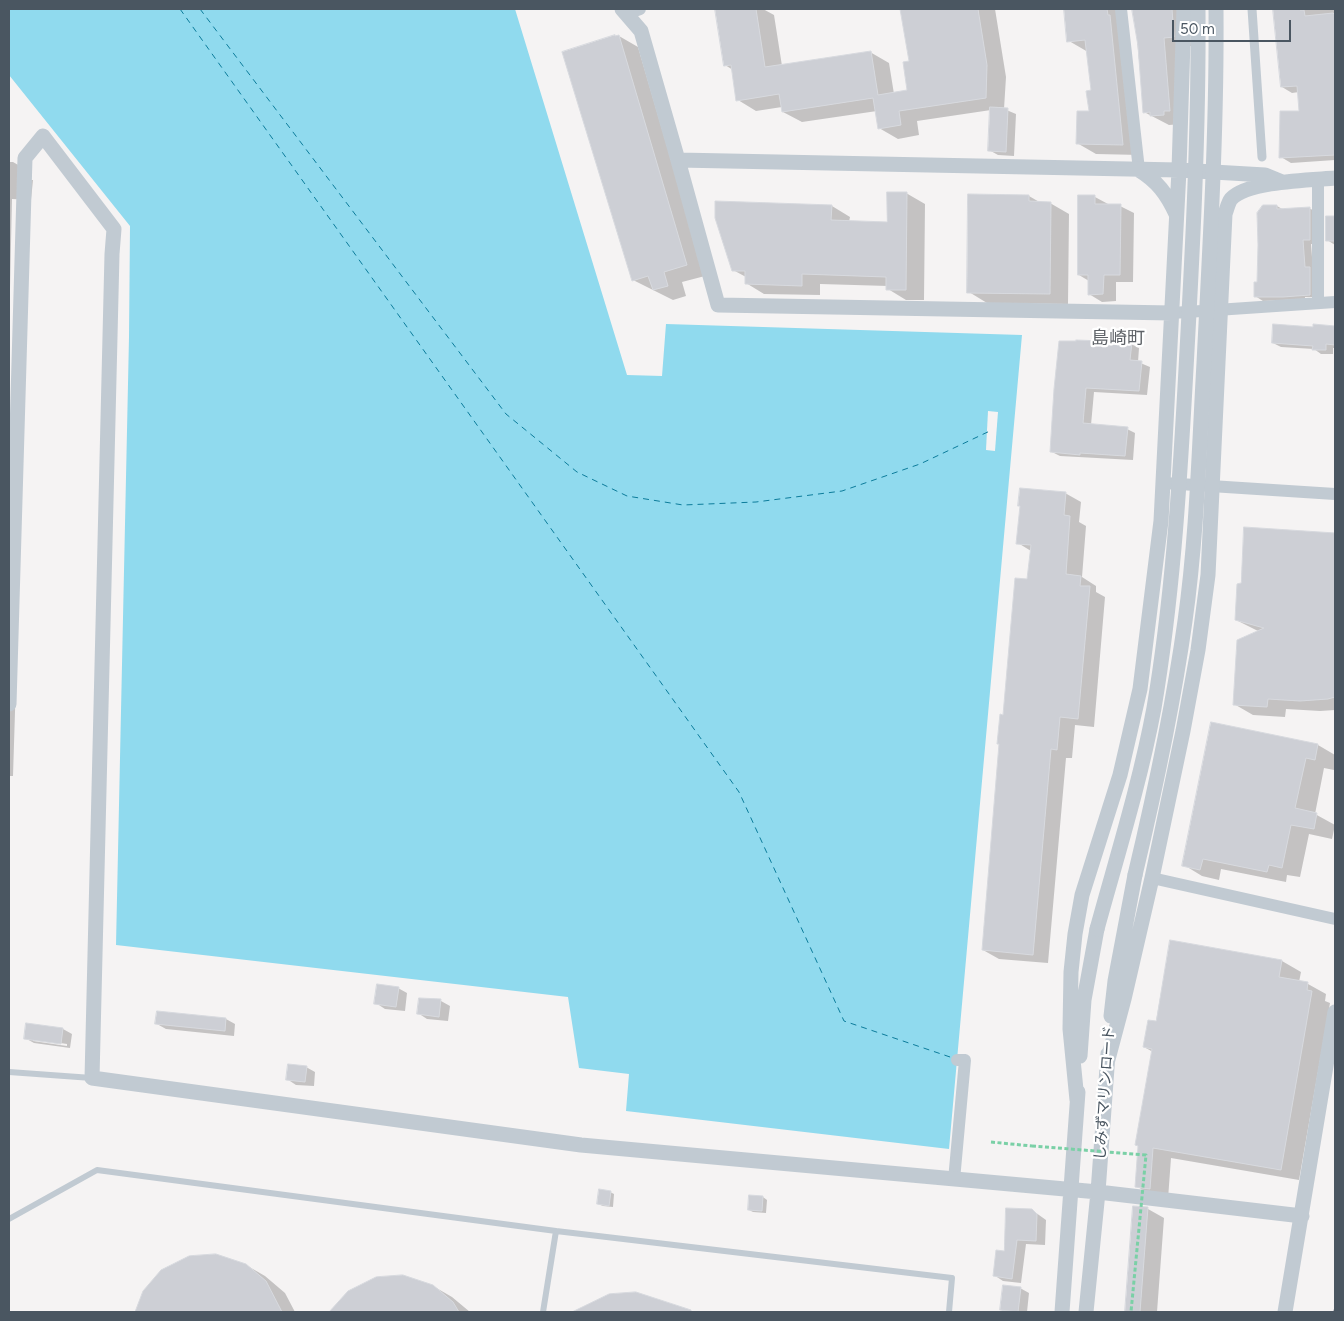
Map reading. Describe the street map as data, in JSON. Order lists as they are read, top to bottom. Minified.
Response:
{"streets":{"street":["しみずマリンロード"]},"districts":["島崎町"],"scale_bar":"50 m"}
